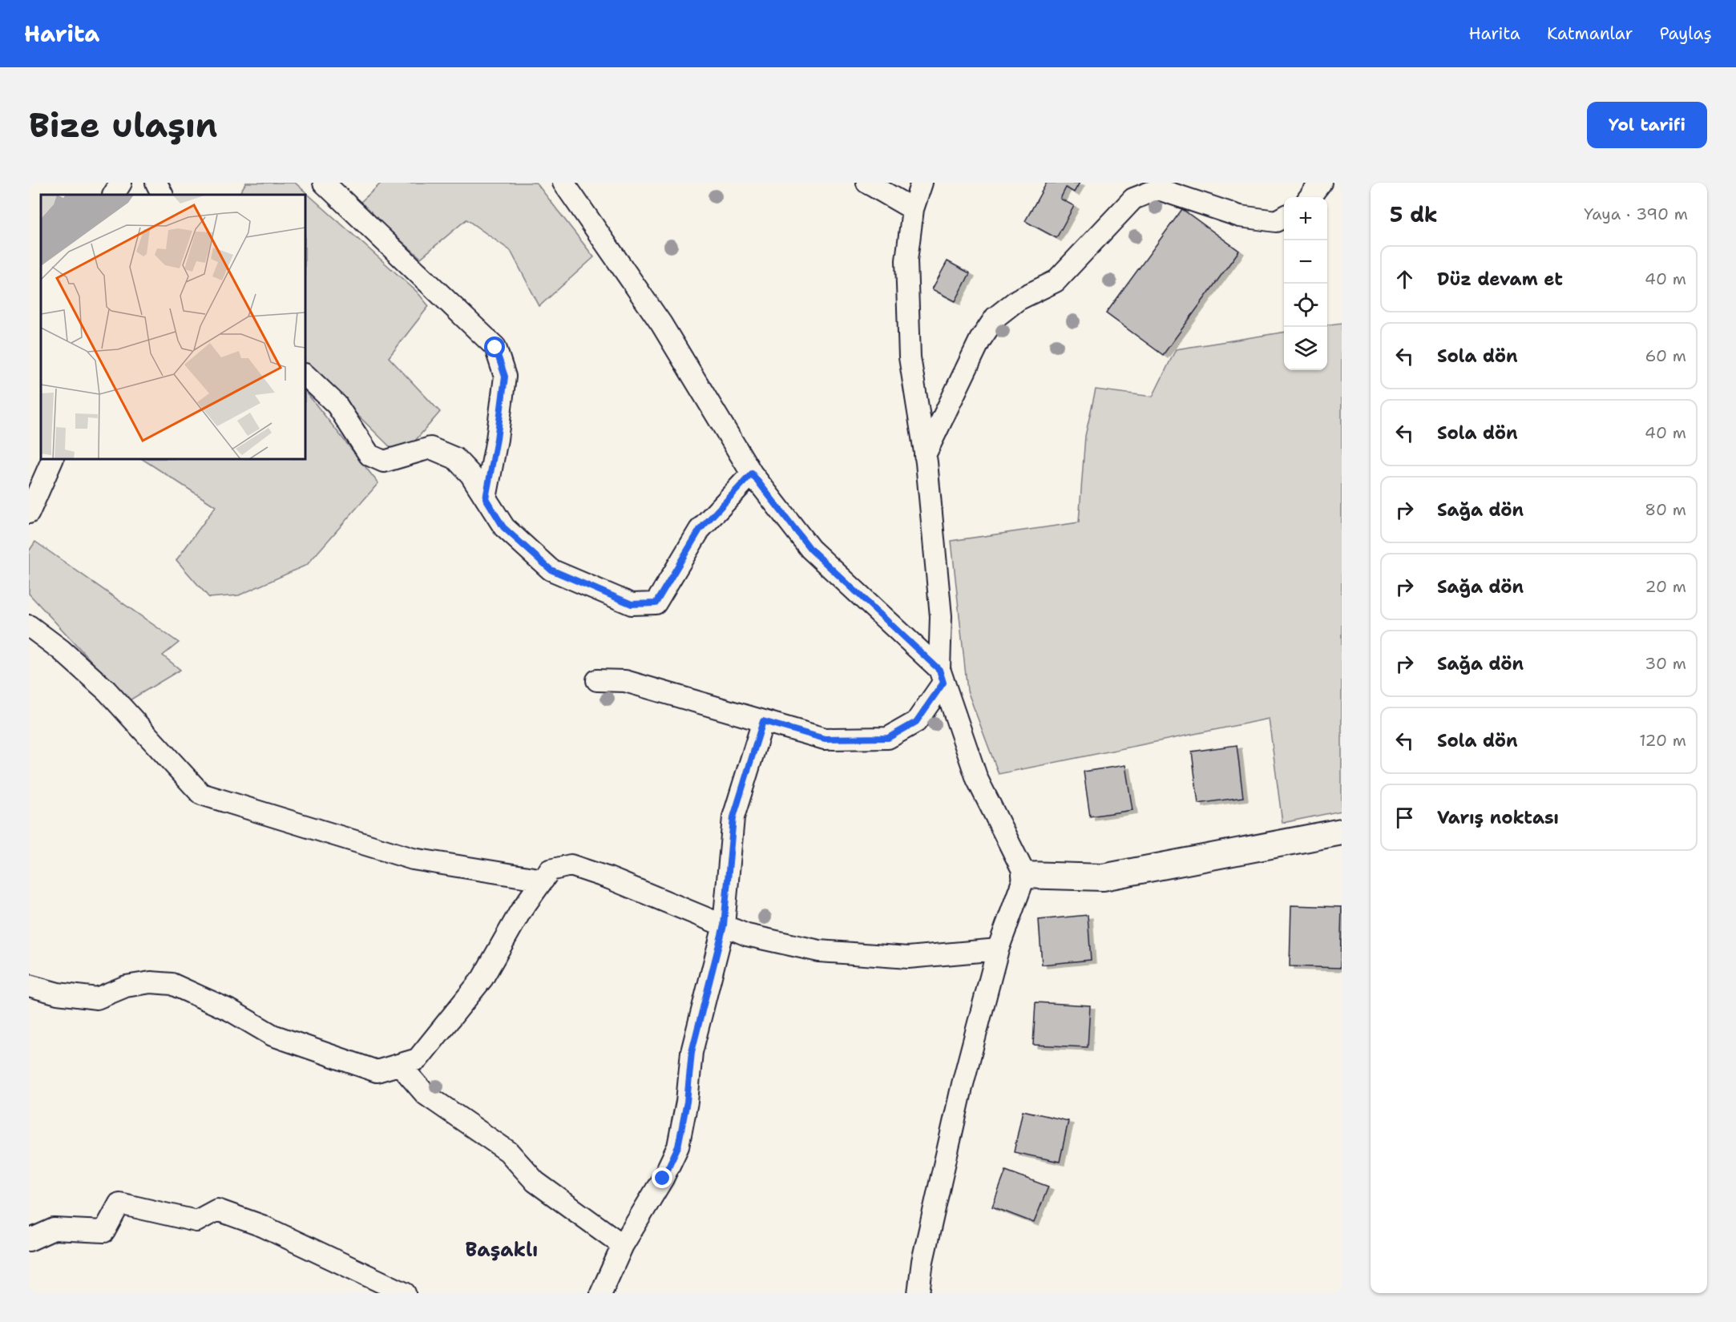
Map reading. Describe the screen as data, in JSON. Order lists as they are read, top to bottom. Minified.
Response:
{"districts":["Başaklı"],"page":{"header":"Harita","nav":["Harita","Katmanlar","Paylaş"],"buttons":"Yol tarifi","title":"Bize ulaşın","heading":["5 dk","Yaya · 390 m"],"map_buttons":["+","−"],"list":[["Düz devam et","40 m"],["Sola dön","60 m"],["Sola dön","40 m"],["Sağa dön","80 m"],["Sağa dön","20 m"],["Sağa dön","30 m"],["Sola dön","120 m"],"Varış noktası"]}}
